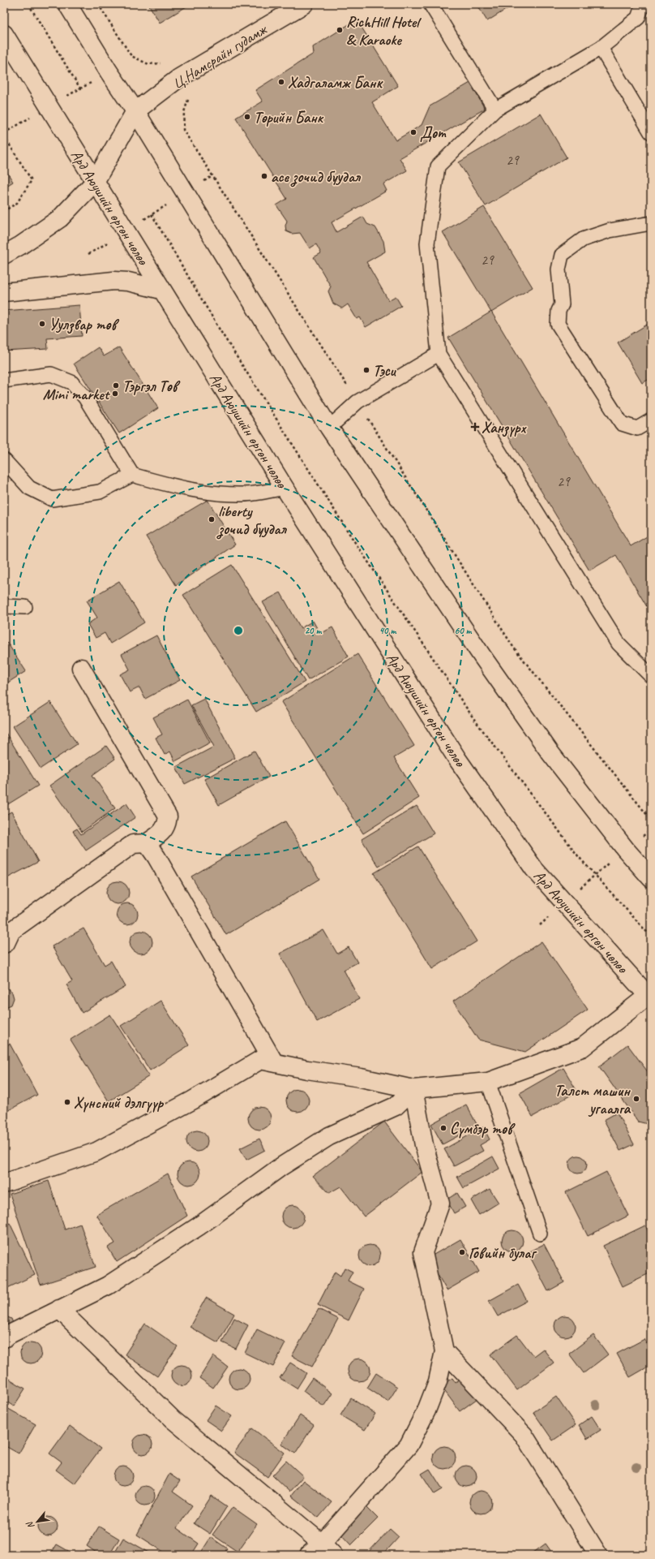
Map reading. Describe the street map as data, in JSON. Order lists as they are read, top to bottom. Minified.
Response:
{"streets":{"street":["Ц.Намсрайн гудамж","Ард Аюушийн өргөн чөлөө"]},"places":{"other":["RichHill Hotel & Karaoke","Хадгаламж Банк","Төрийн Банк","Дөт","ace зочид буудал","Уулзвар төв","Тэси","Тэргэл Төв","Mini market","liberty зочид буудал","Талст машин угаалга","Хүнсний дэлгүүр","Сүмбэр төв","Говийн булаг"],"health":["Ханзүрх"]},"house_numbers":["29","29","29"],"north":"bottom left","rings":["20 m","40 m","60 m"]}
